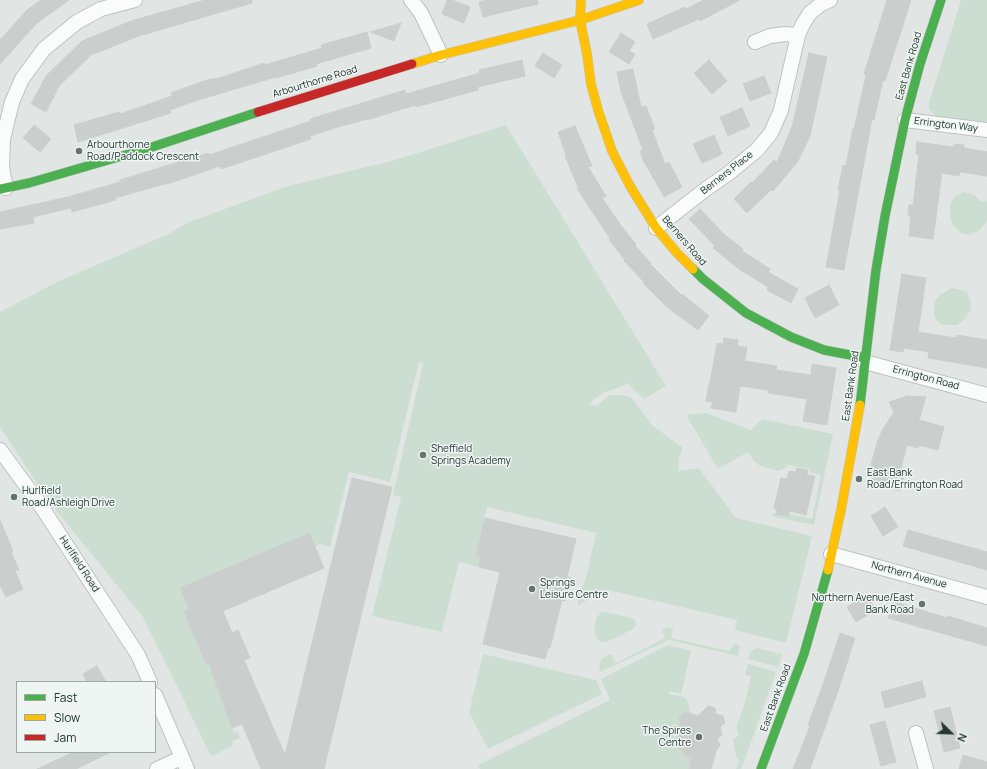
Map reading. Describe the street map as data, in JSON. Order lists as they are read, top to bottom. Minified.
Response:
{"streets":{"street":["East Bank Road","Arbourthorne Road","Errington Way","Berners Place","Berners Road","Errington Road","Hurlfield Road","Northern Avenue"]},"crossings":[["East Bank Road","Errington Way"],["East Bank Road","Berners Road"],["East Bank Road","Errington Road"],["East Bank Road","Northern Avenue"],["Arbourthorne Road","Berners Road"],["Berners Place","Berners Road"],["Berners Road","Errington Road"]],"places":["Arbourthorne Road/Paddock Crescent","Sheffield Springs Academy","East Bank Road/Errington Road","Hurlfield Road/Ashleigh Drive","Springs Leisure Centre","Northern Avenue/East Bank Road","The Spires Centre"],"legend":["Fast","Slow","Jam"],"north":"bottom right"}
